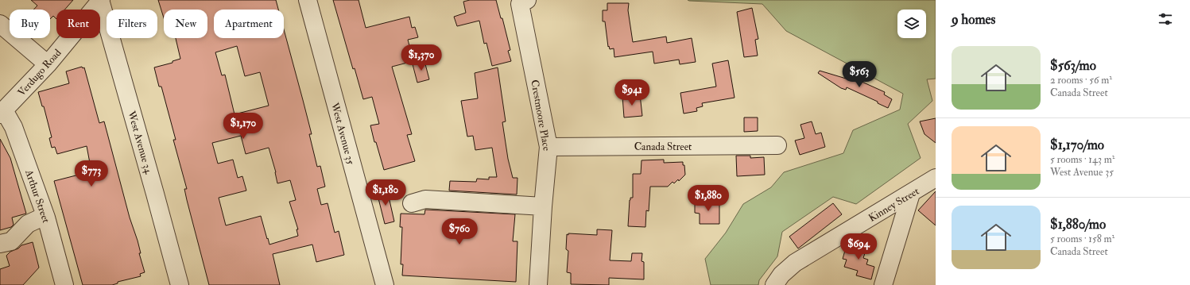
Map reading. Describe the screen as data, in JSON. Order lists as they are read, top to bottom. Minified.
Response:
{"streets":{"street":["Verdugo Road","Crestmoore Place","West Avenue 35","West Avenue 34","Canada Street","Arthur Street","Kinney Street"]},"crossings":[["Verdugo Road","West Avenue 34"],["Verdugo Road","Arthur Street"],["Crestmoore Place","Canada Street"]],"page":{"heading":"9 homes","chip":["Buy","Rent","Filters","New","Apartment"],"list":[{"name":"$563/mo","note":"2 rooms · 56 m² · Canada Street"},{"name":"$1,170/mo","note":"5 rooms · 143 m² · West Avenue 35"},{"name":"$1,880/mo","note":"5 rooms · 158 m² · Canada Street"}],"price":["$1,370","$563","$941","$1,170","$773","$1,180","$1,880","$760","$694"]}}
